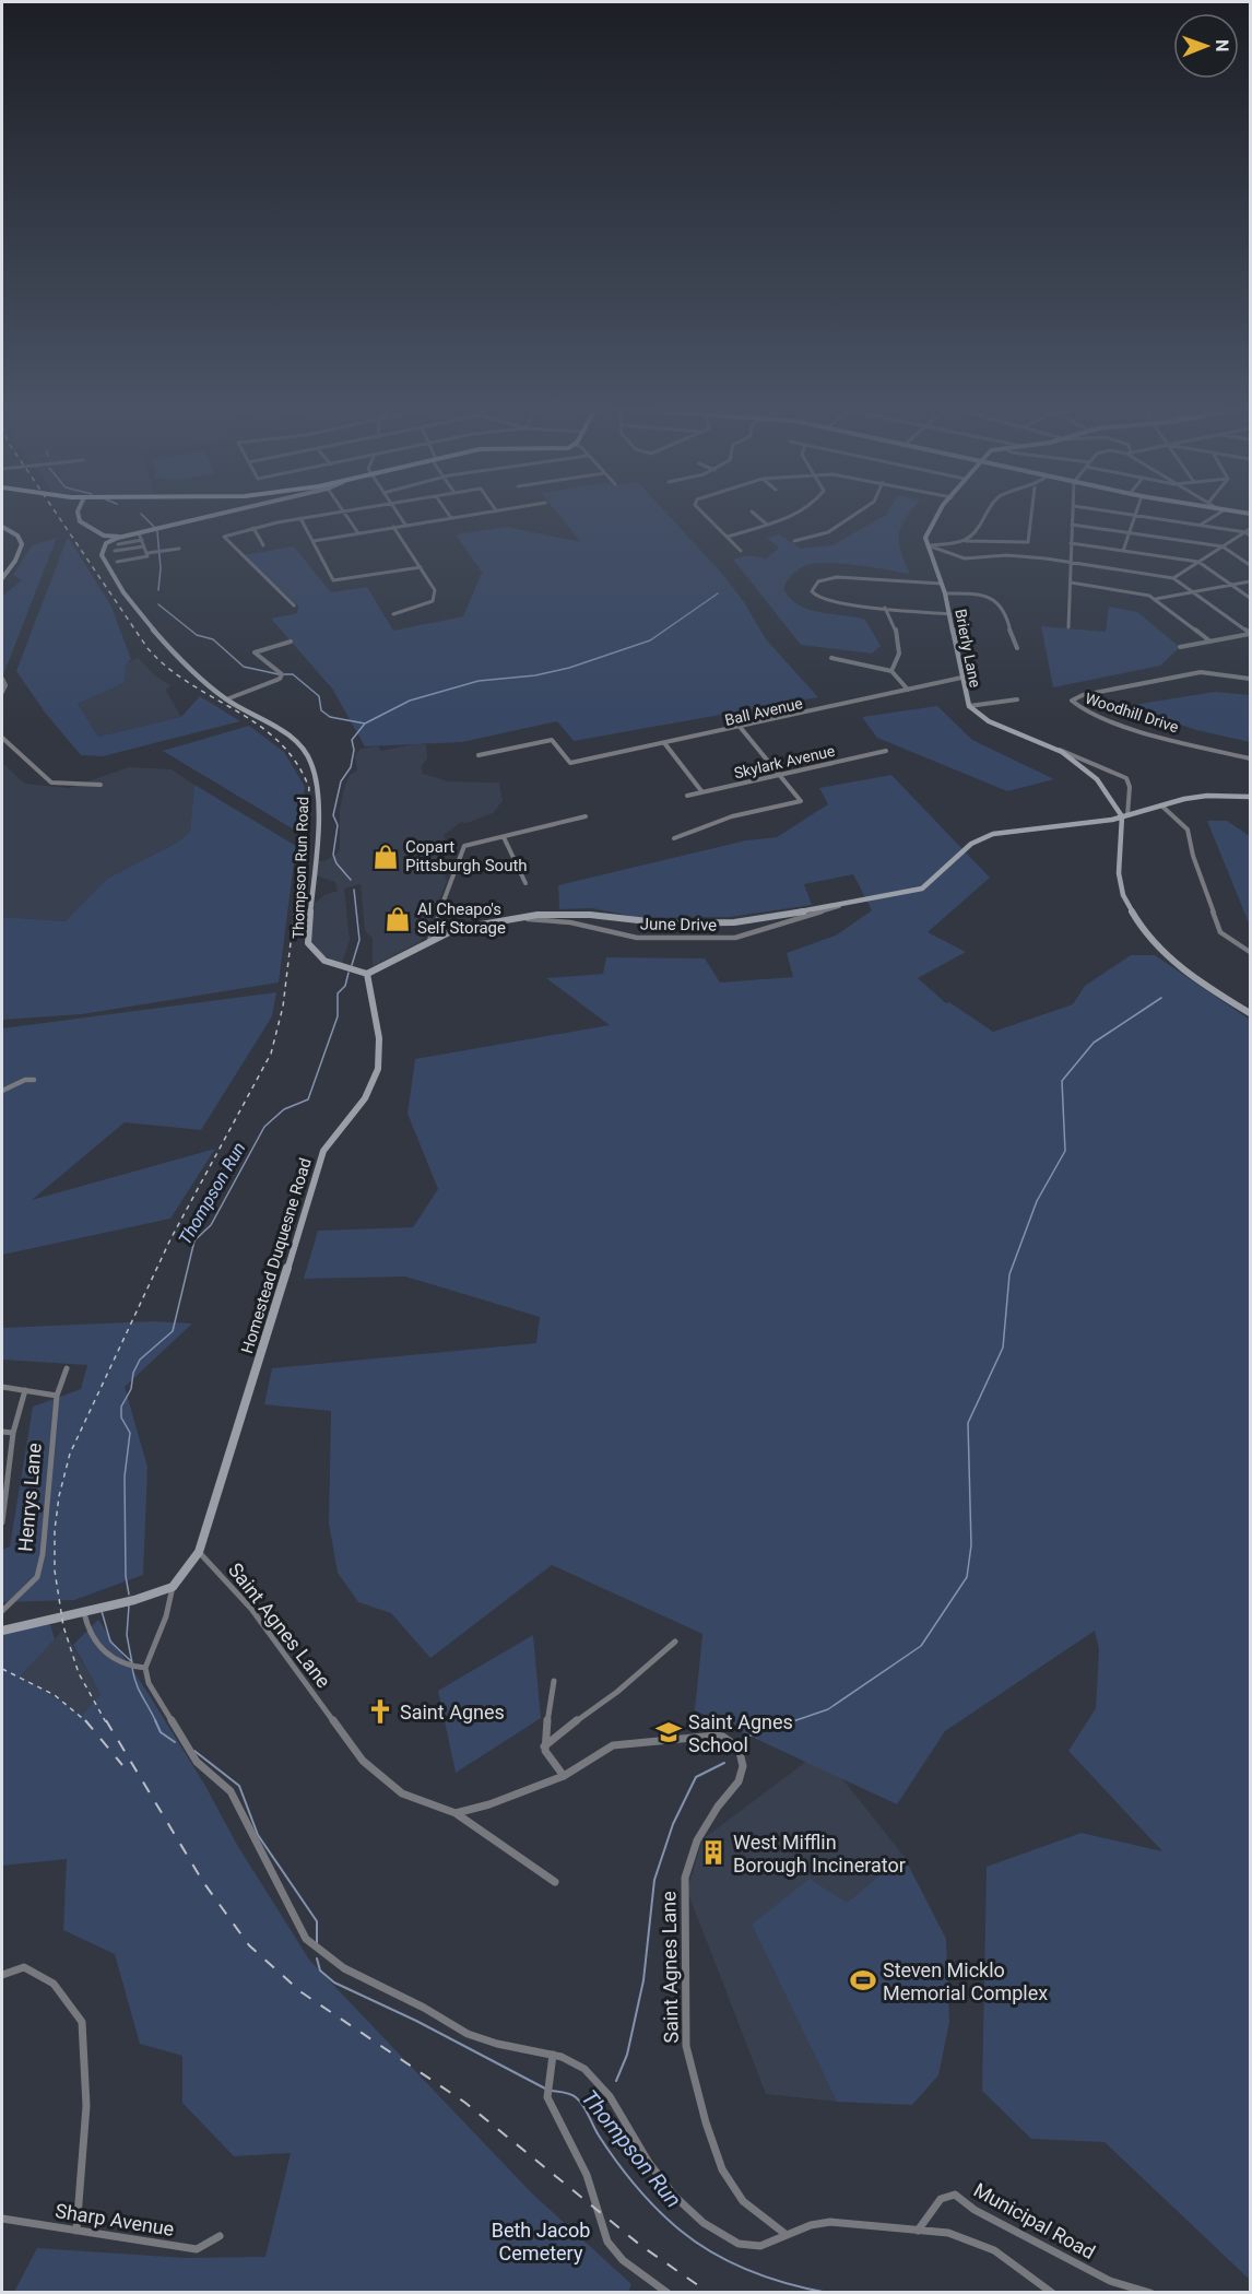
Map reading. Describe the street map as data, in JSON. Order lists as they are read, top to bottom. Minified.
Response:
{"streets":{"street":["Brierly Lane","Ball Avenue","Woodhill Drive","Skylark Avenue","Thompson Run Road","June Drive","Homestead Duquesne Road","Henrys Lane","Saint Agnes Lane","Sharp Avenue","Municipal Road"]},"crossings":[["Brierly Lane","Ball Avenue"],["Thompson Run Road","Homestead Duquesne Road"],["Homestead Duquesne Road","Saint Agnes Lane"]],"water":["Thompson Run"],"parks":["Beth Jacob Cemetery"],"places":{"shop":["Copart Pittsburgh South","Al Cheapo's Self Storage"],"church":["Saint Agnes"],"school or university":["Saint Agnes School"],"building":["West Mifflin Borough Incinerator"],"sports":["Steven Micklo Memorial Complex"]},"north":"right"}
